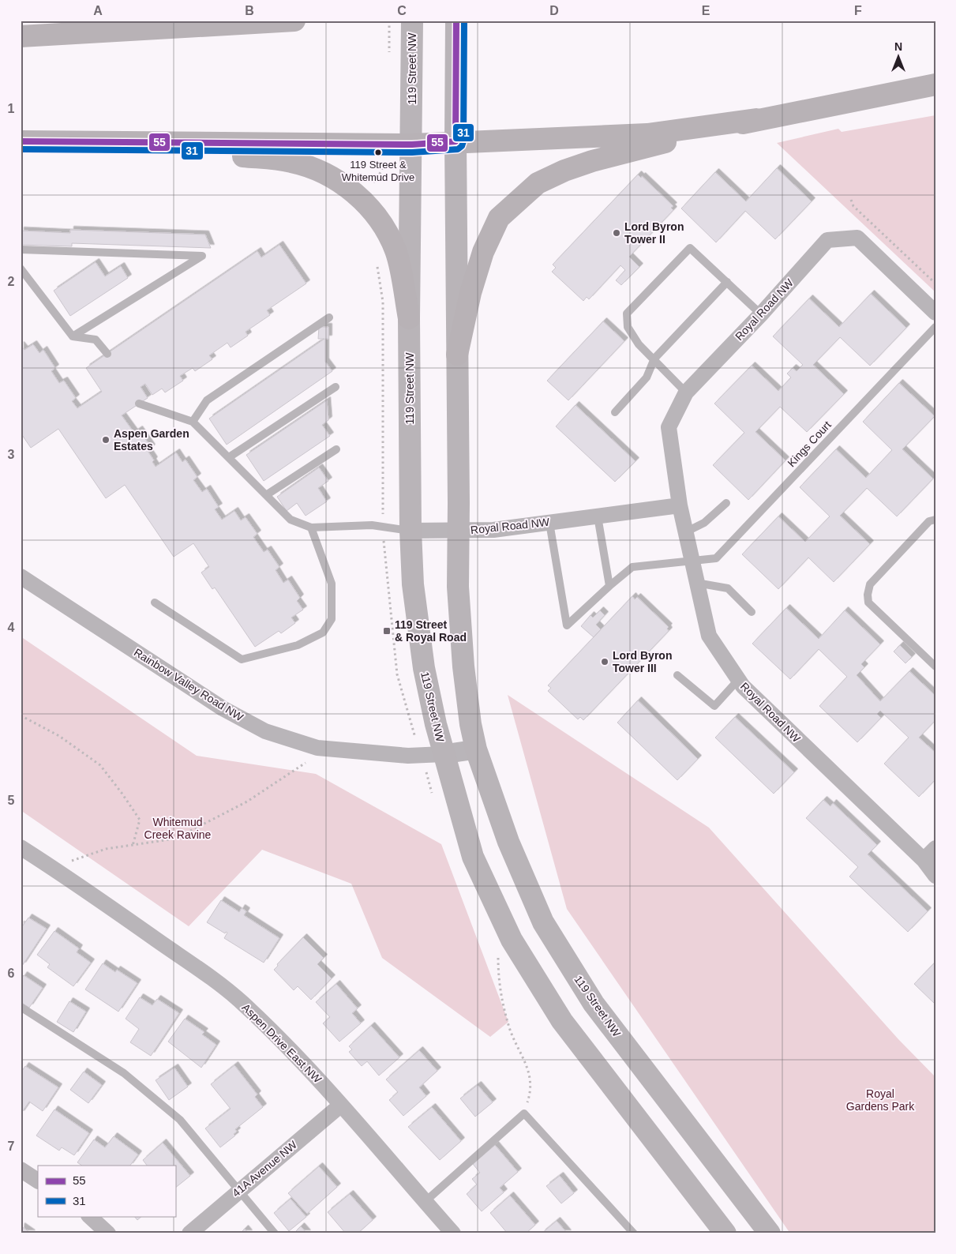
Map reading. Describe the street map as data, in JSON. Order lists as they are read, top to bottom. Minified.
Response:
{"streets":{"main road":["119 Street NW"],"street":["Royal Road NW","Rainbow Valley Road NW","Aspen Drive East NW","41A Avenue NW"],"lane":["Kings Court"]},"crossings":[["119 Street NW","Royal Road NW"],["119 Street NW","Rainbow Valley Road NW"],["Royal Road NW","Kings Court"],["Aspen Drive East NW","41A Avenue NW"]],"parks":["Whitemud Creek Ravine","Royal Gardens Park"],"places":{"other":["119 Street & Whitemud Drive","Lord Byron Tower II","Aspen Garden Estates","Lord Byron Tower III"],"transit":["119 Street & Royal Road"]},"lines":["transit line 55","transit line 31"],"legend":["55","31"],"north":"top","grid":{"columns":["A","B","C","D","E","F"],"rows":["1","2","3","4","5","6","7"]}}
